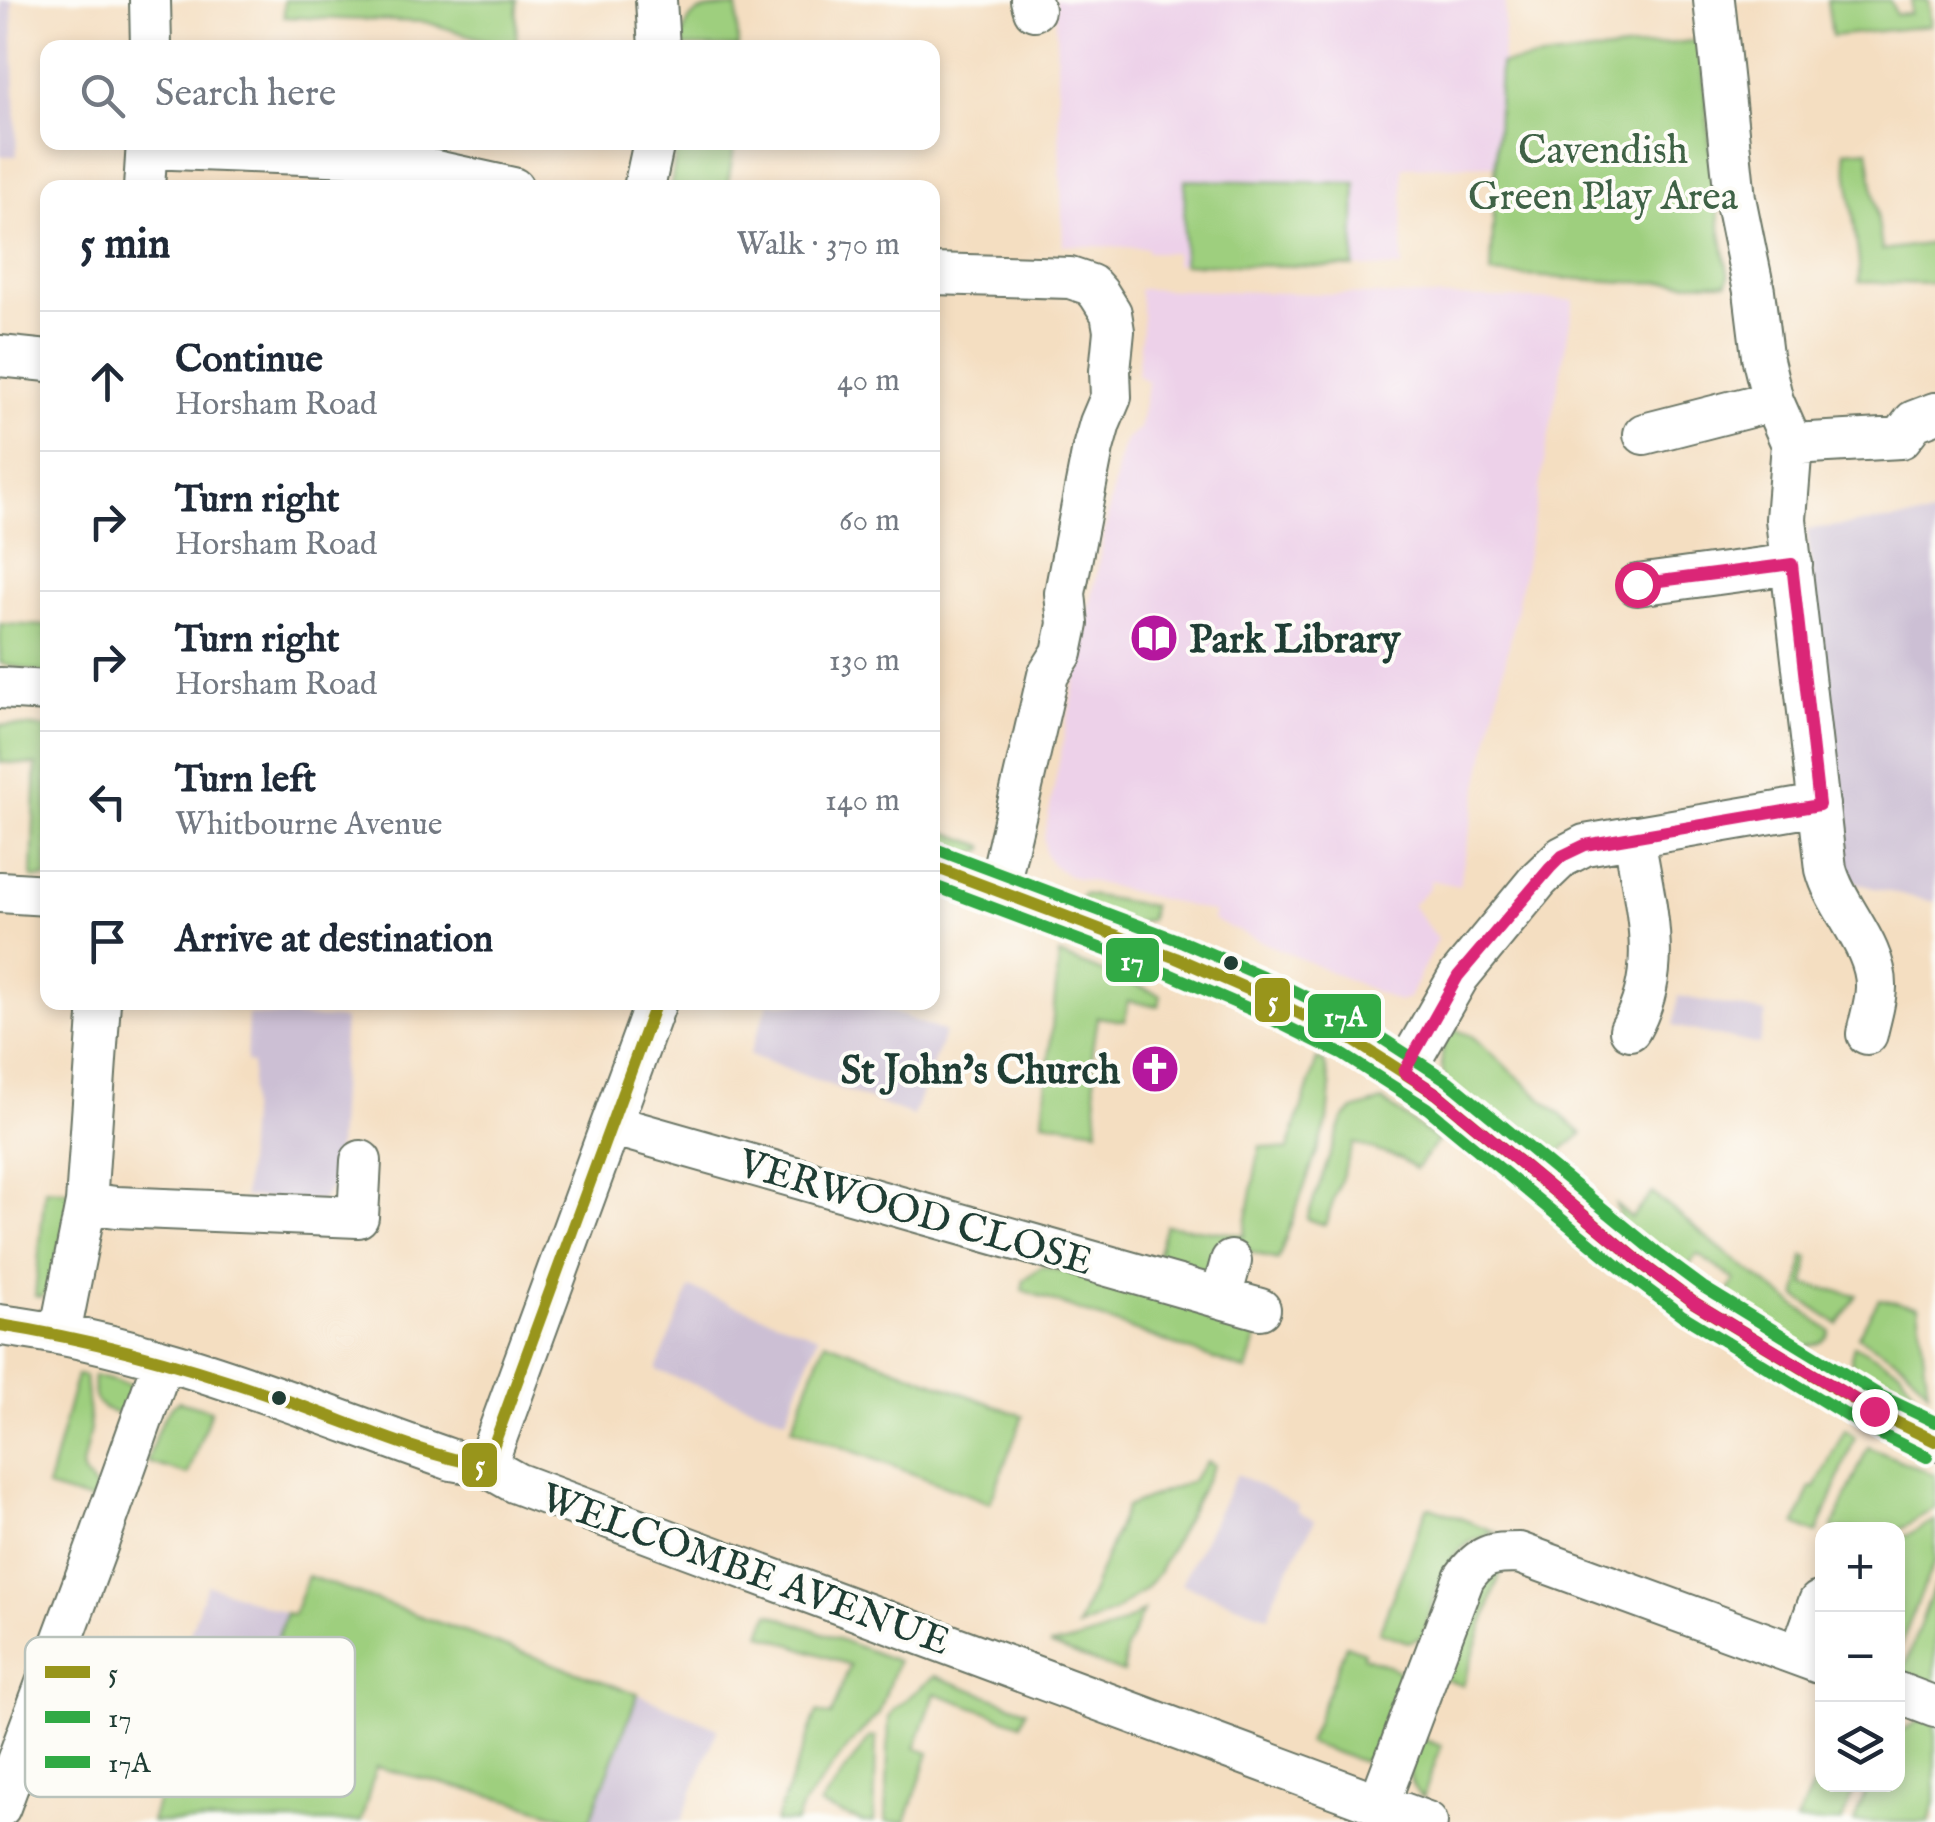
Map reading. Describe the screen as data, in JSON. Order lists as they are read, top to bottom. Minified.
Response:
{"streets":{"street":["VERWOOD CLOSE","WELCOMBE AVENUE"]},"parks":["Cavendish Green Play Area"],"places":{"library":["Park Library"],"church":["St John's Church"]},"lines":["transit line 17A","transit line 5","transit line 17"],"legend":["5","17","17A"],"page":{"search":"Search here","heading":["5 min","Walk · 370 m"],"list":[["Continue","Horsham Road","40 m"],["Turn right","Horsham Road","60 m"],["Turn right","Horsham Road","130 m"],["Turn left","Whitbourne Avenue","140 m"],"Arrive at destination"],"map_buttons":["+","−"]}}
